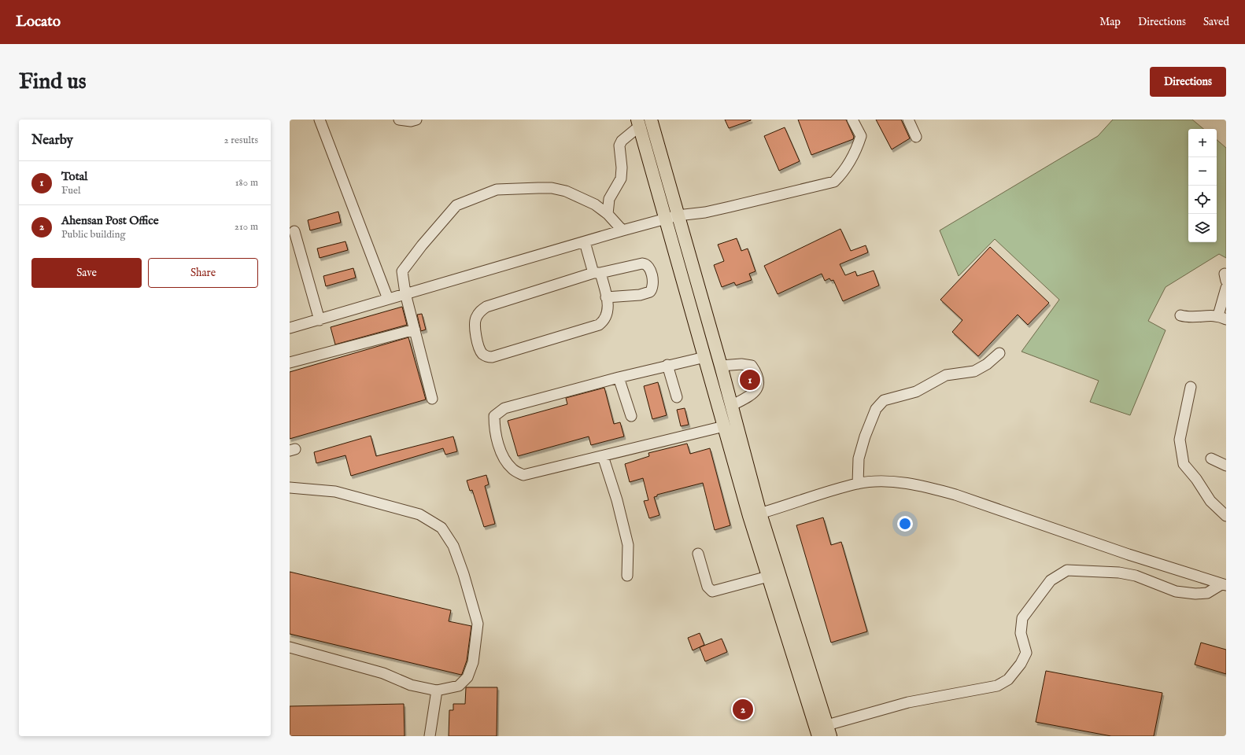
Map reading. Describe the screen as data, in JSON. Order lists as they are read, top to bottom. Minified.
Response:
{"page":{"header":"Locato","nav":["Map","Directions","Saved"],"buttons":["Directions",["Save","Share"]],"title":"Find us","heading":["Nearby","2 results"],"map_buttons":["+","−"],"list":[{"mark":"1","name":"Total","note":"Fuel","value":"180 m"},{"mark":"2","name":"Ahensan Post Office","note":"Public building","value":"210 m"}],"pins":["1","2"]}}
